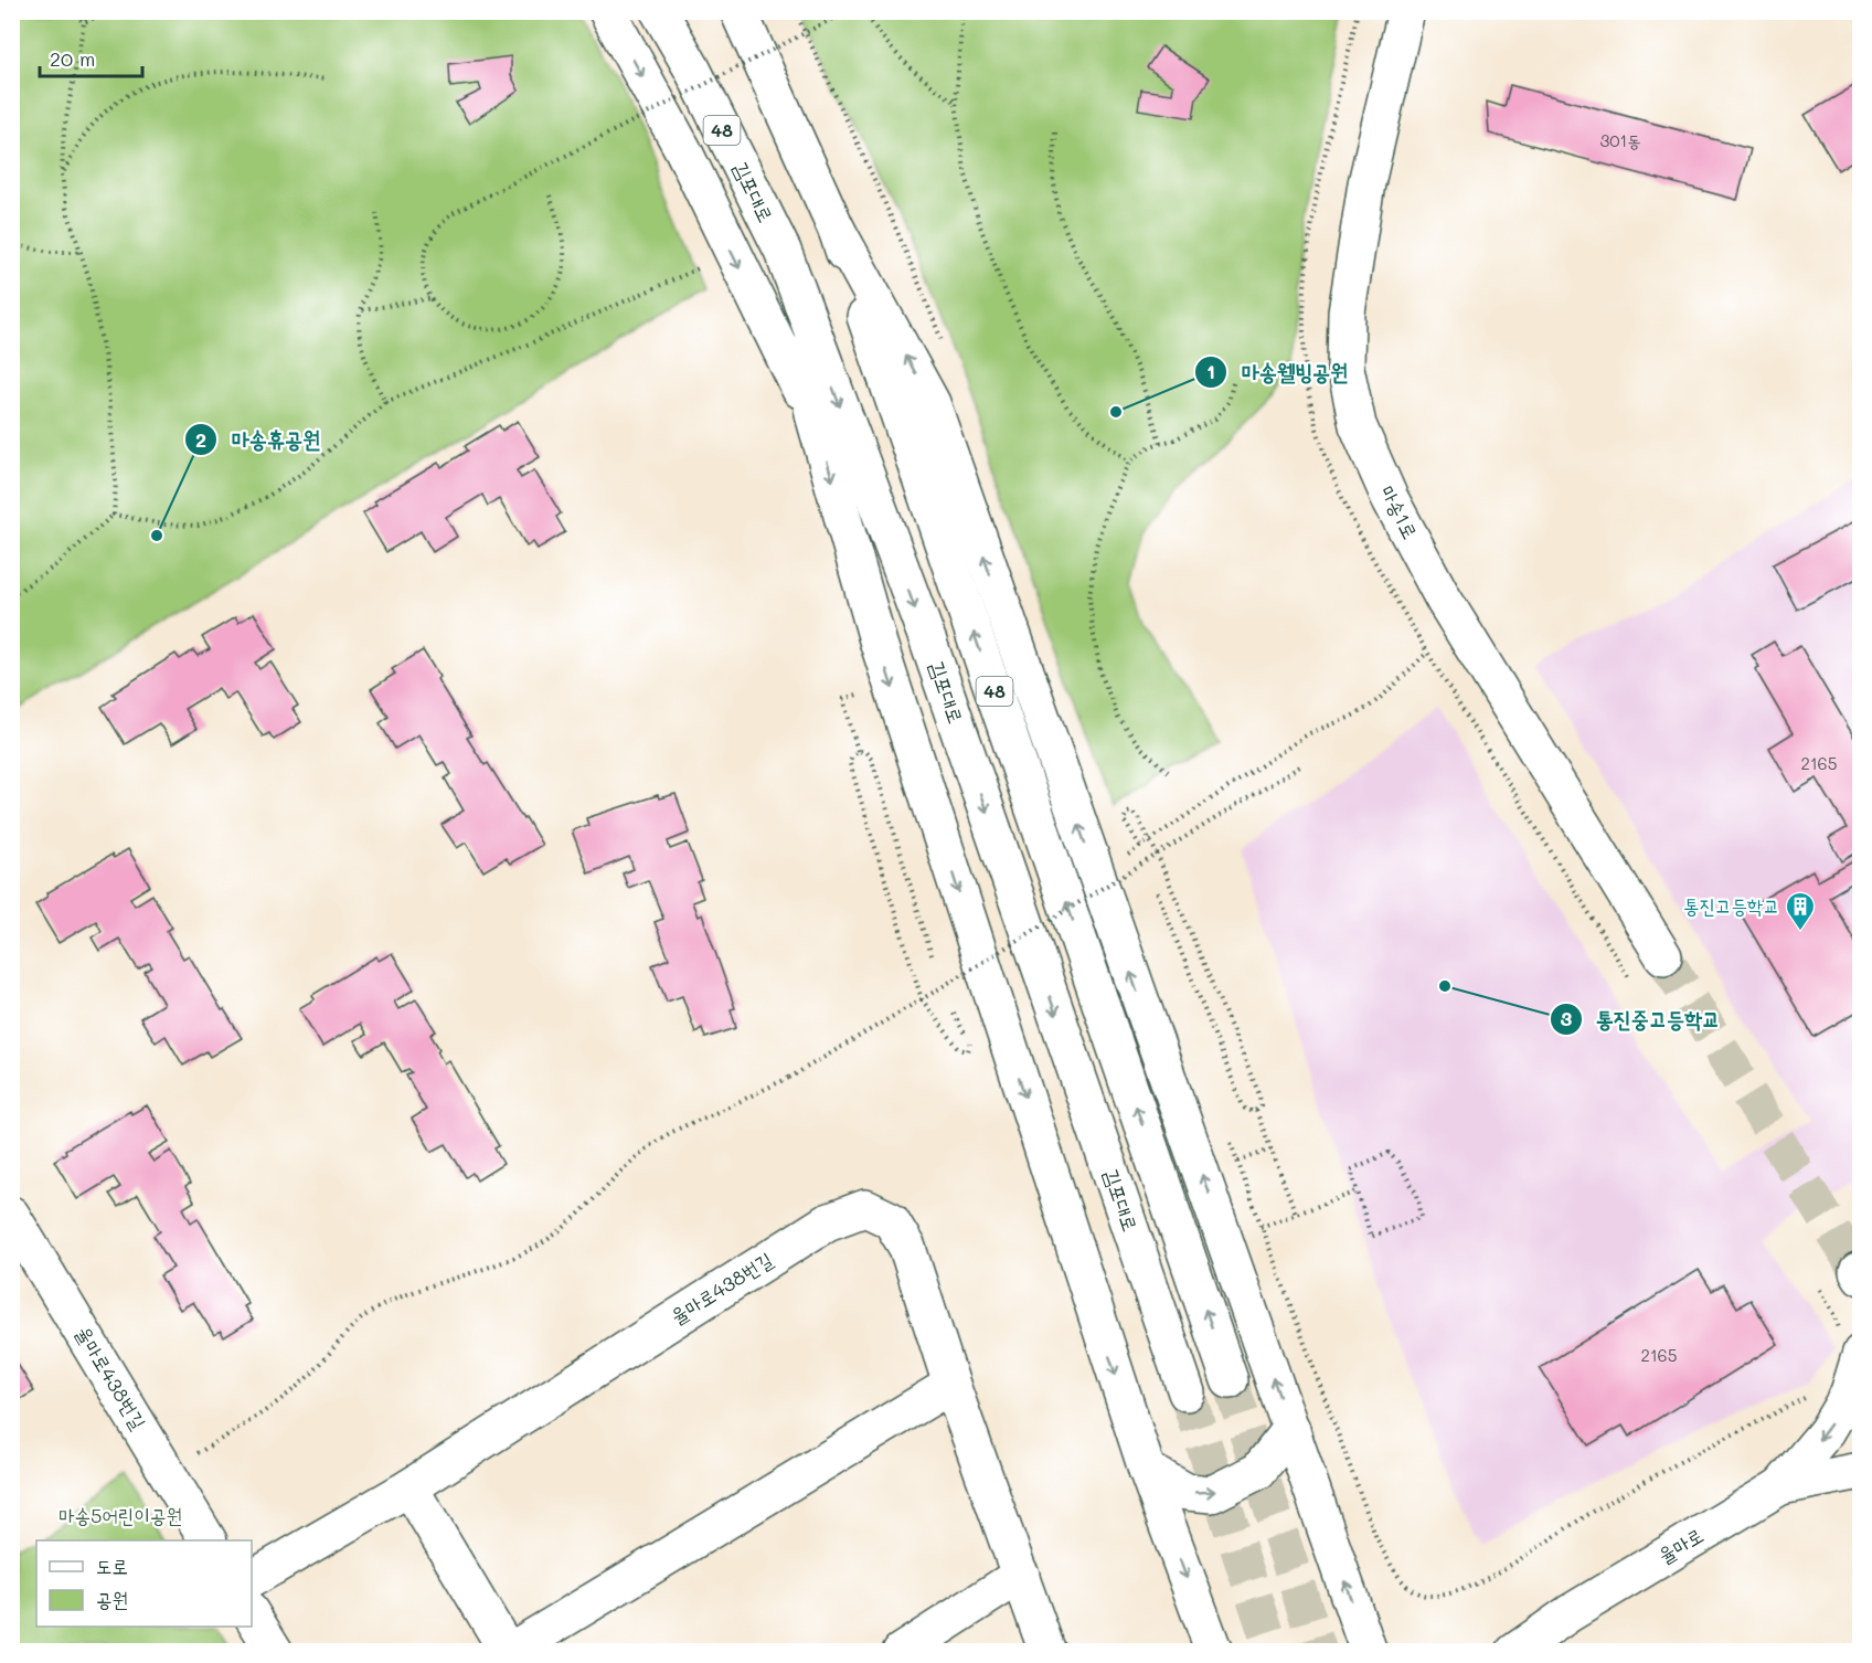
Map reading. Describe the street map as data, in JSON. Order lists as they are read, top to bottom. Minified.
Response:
{"streets":{"main road":["48","김포대로","마송1로","율마로438번길","율마로"]},"parks":["마송5어린이공원"],"places":{"other":["마송웰빙공원","마송휴공원","통진중고등학교"],"building":["통진고등학교"]},"house_numbers":["301동","2165","2165"],"legend":["도로","공원"],"scale_bar":"20 m"}
